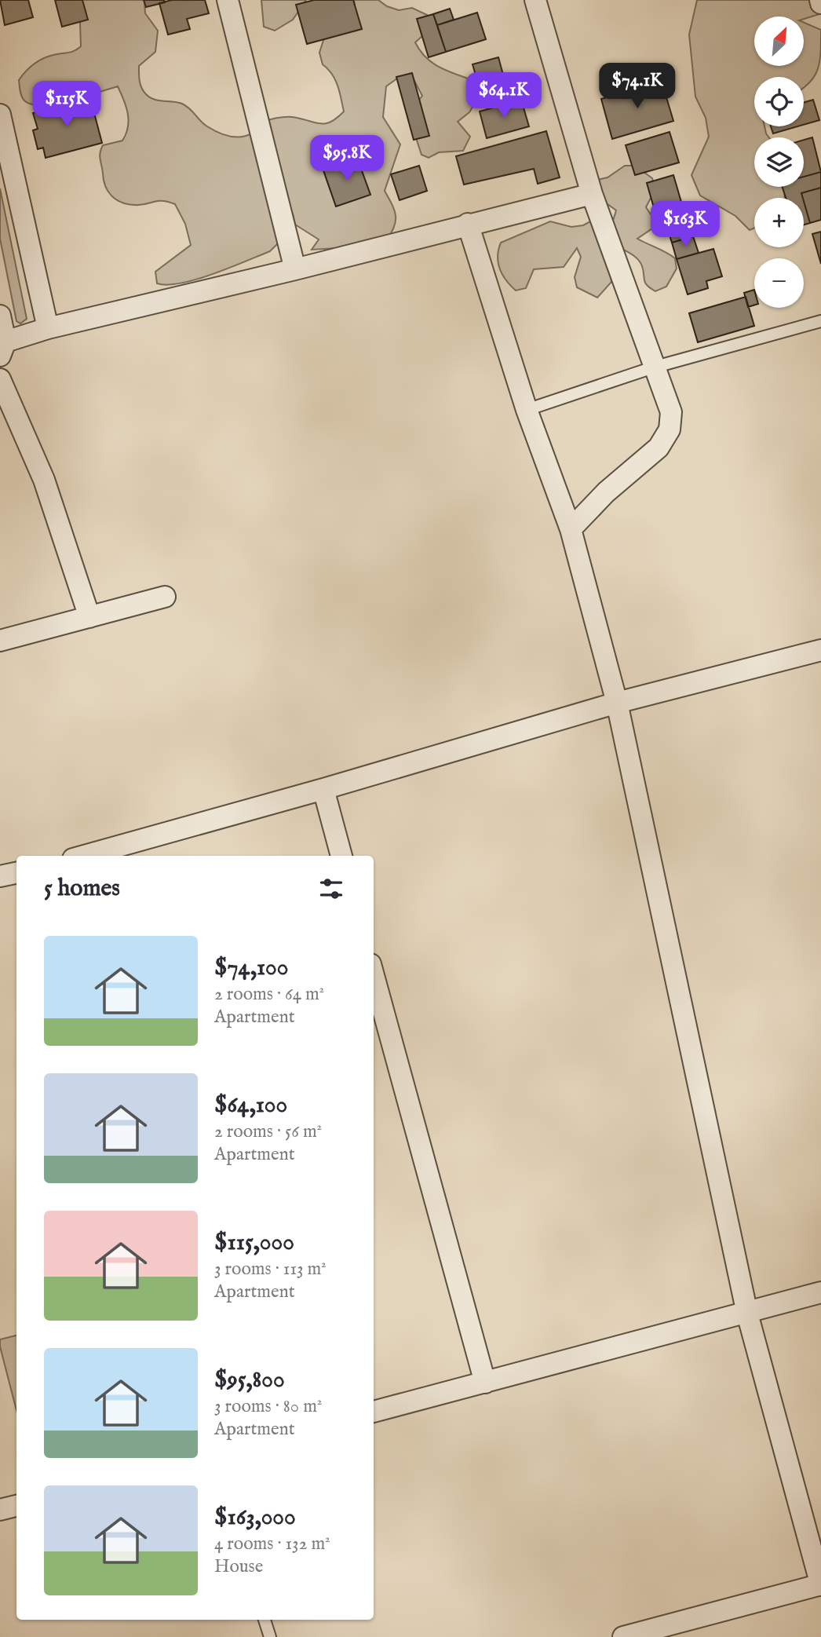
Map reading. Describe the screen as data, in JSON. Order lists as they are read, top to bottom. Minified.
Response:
{"north":"top right","page":{"map_buttons":["+","−"],"price":["$74.1K","$64.1K","$115K","$95.8K","$163K"],"heading":"5 homes","list":[{"name":"$74,100","note":"2 rooms · 64 m² · Apartment"},{"name":"$64,100","note":"2 rooms · 56 m² · Apartment"},{"name":"$115,000","note":"3 rooms · 113 m² · Apartment"},{"name":"$95,800","note":"3 rooms · 80 m² · Apartment"},{"name":"$163,000","note":"4 rooms · 132 m² · House"}]}}
